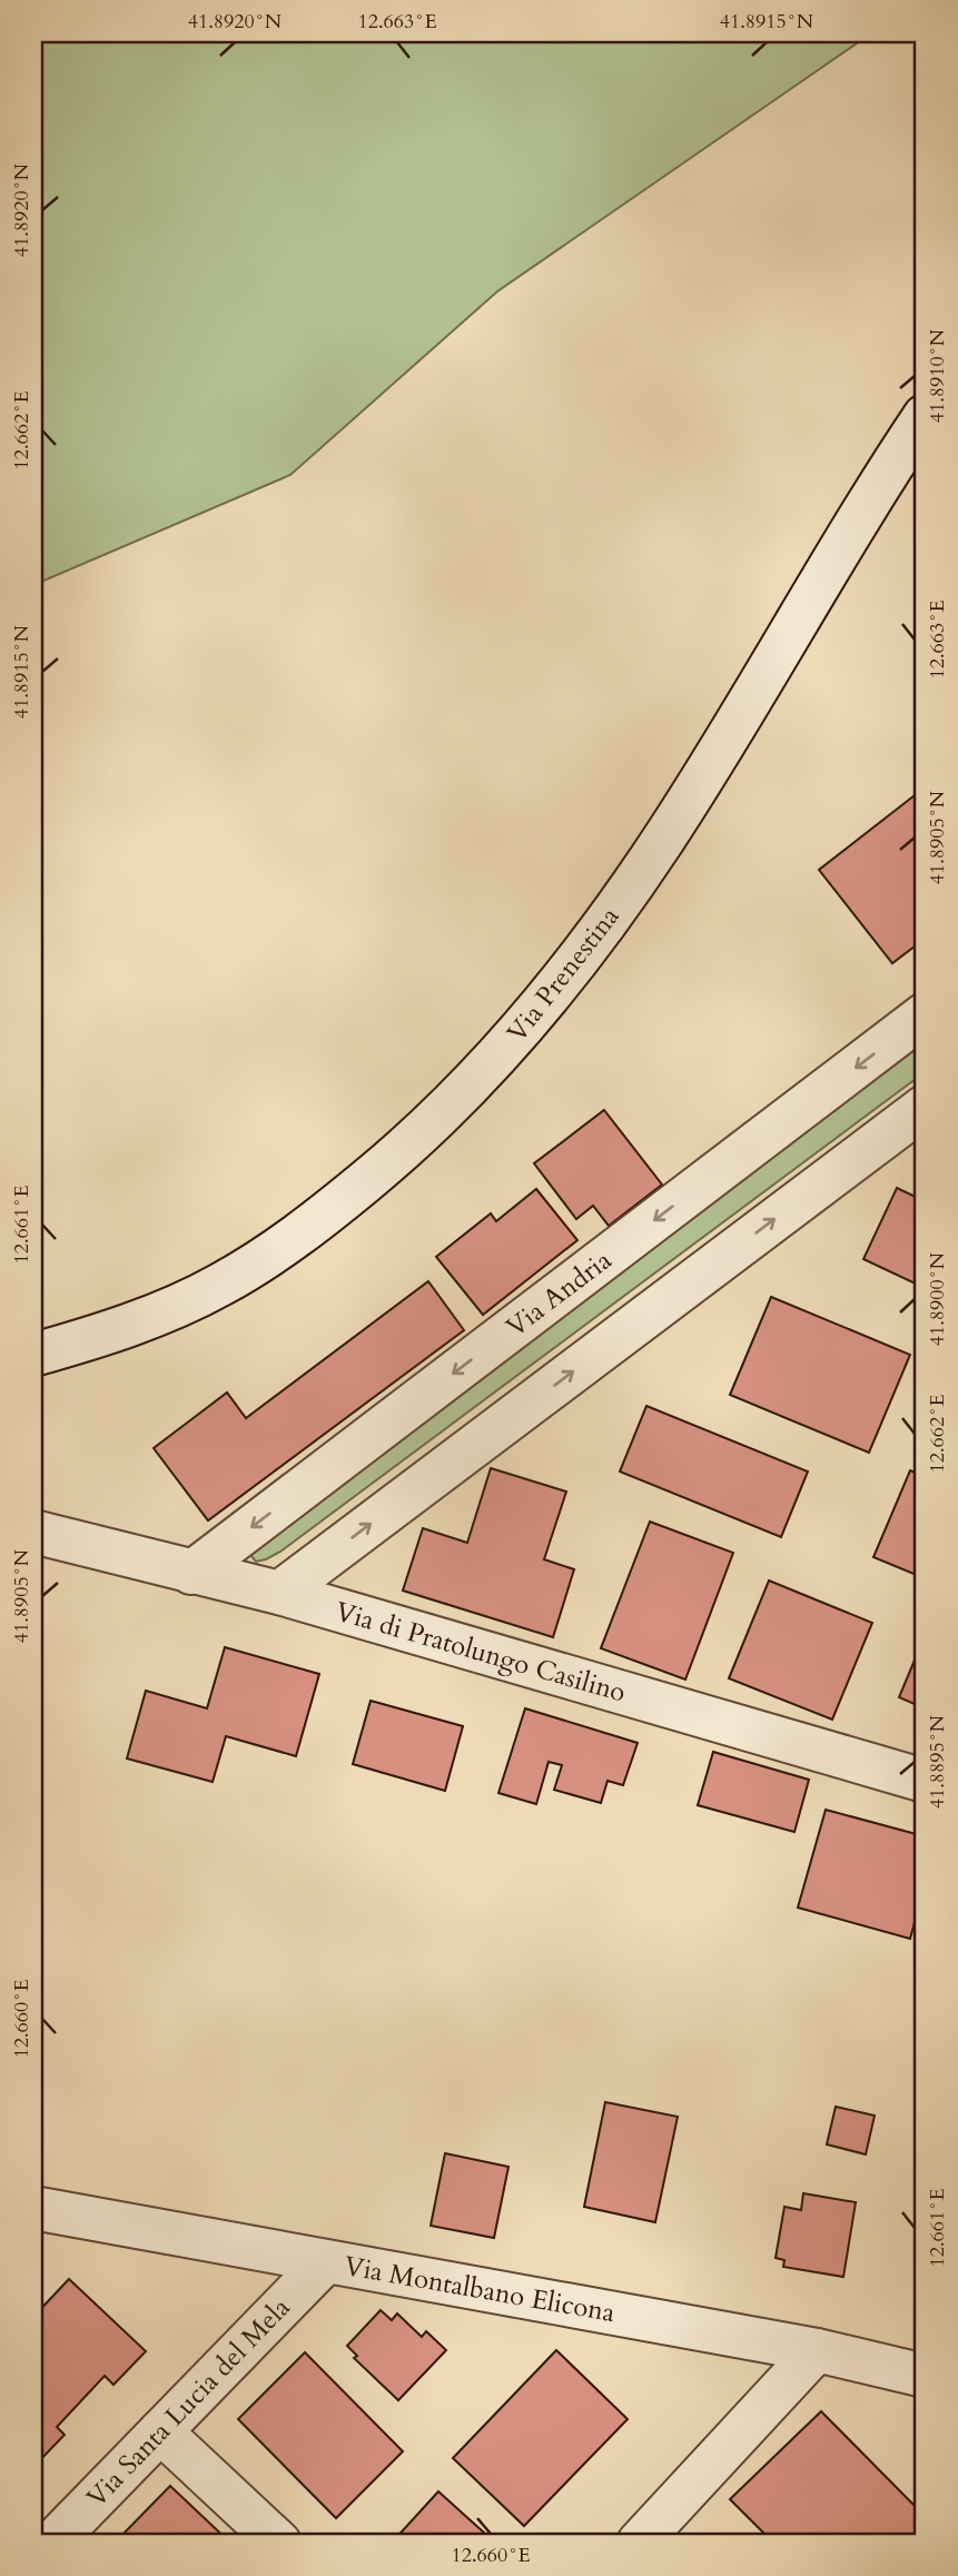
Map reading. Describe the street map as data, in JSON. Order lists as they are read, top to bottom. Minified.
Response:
{"streets":{"street":["Via Prenestina","Via Andria","Via di Pratolungo Casilino","Via Montalbano Elicona","Via Santa Lucia del Mela"]},"crossings":[["Via Andria","Via di Pratolungo Casilino"],["Via Montalbano Elicona","Via Santa Lucia del Mela"]],"coordinates":["41.8920°N","12.663°E","41.8915°N","41.8910°N","12.662°E","41.8905°N","12.661°E","41.8900°N","41.8895°N","12.660°E"]}
